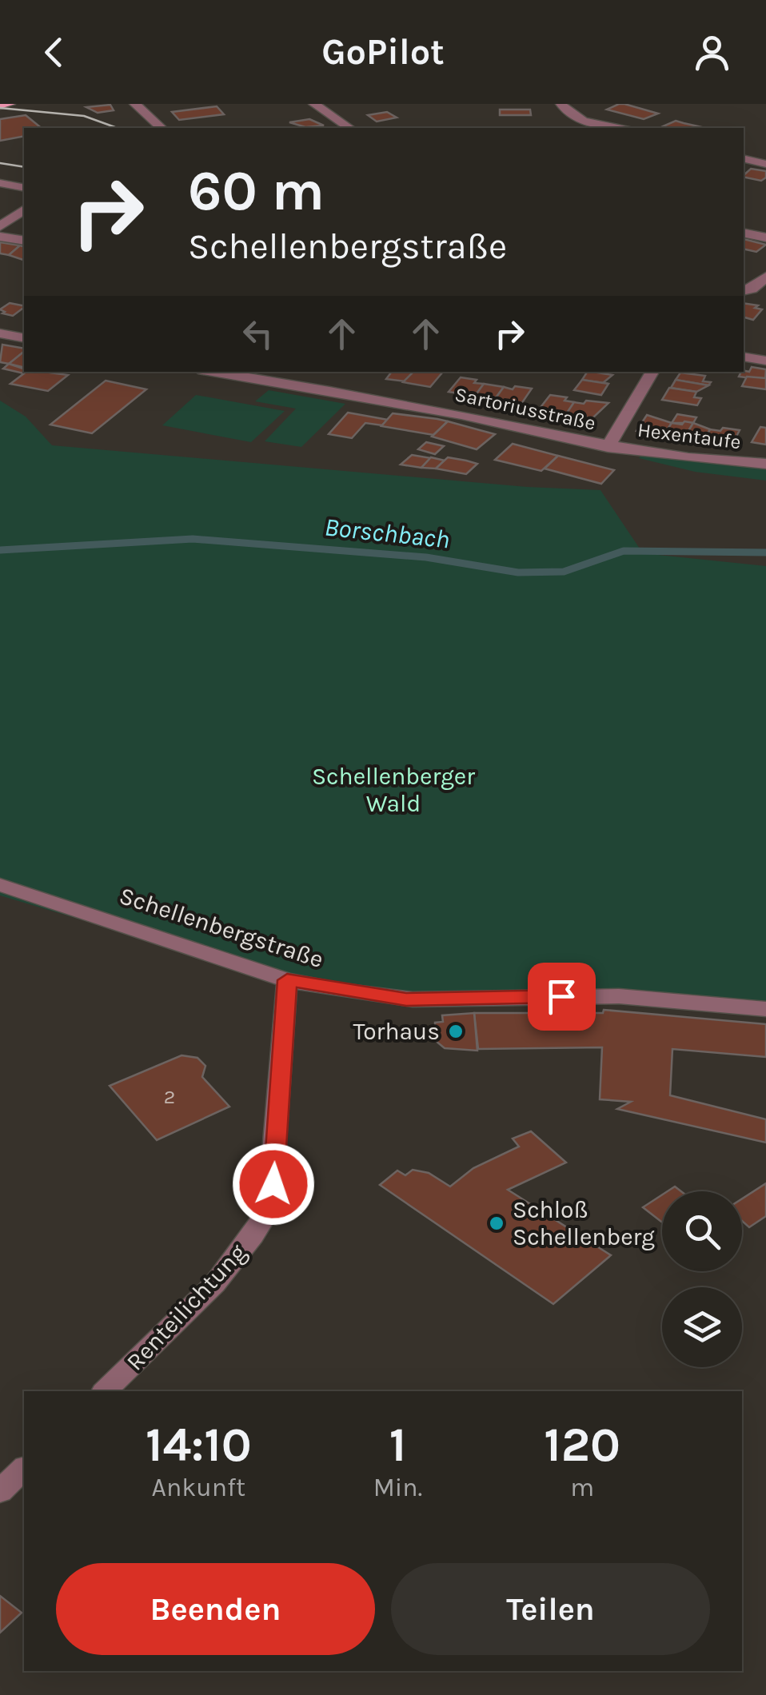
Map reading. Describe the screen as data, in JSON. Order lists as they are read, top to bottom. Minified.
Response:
{"streets":{"street":["Sartoriusstraße","Hexentaufe","Schellenbergstraße","Renteilichtung"]},"crossings":[["Sartoriusstraße","Hexentaufe"],["Schellenbergstraße","Renteilichtung"]],"water":["Borschbach"],"parks":["Schellenberger Wald"],"places":["Torhaus","Schloß Schellenberg"],"house_numbers":["2"],"page":{"header":"GoPilot","turn":["60 m","Schellenbergstraße"],"eta":["14:10","Ankunft","1","Min.","120","m"],"buttons":["Beenden","Teilen"]}}
